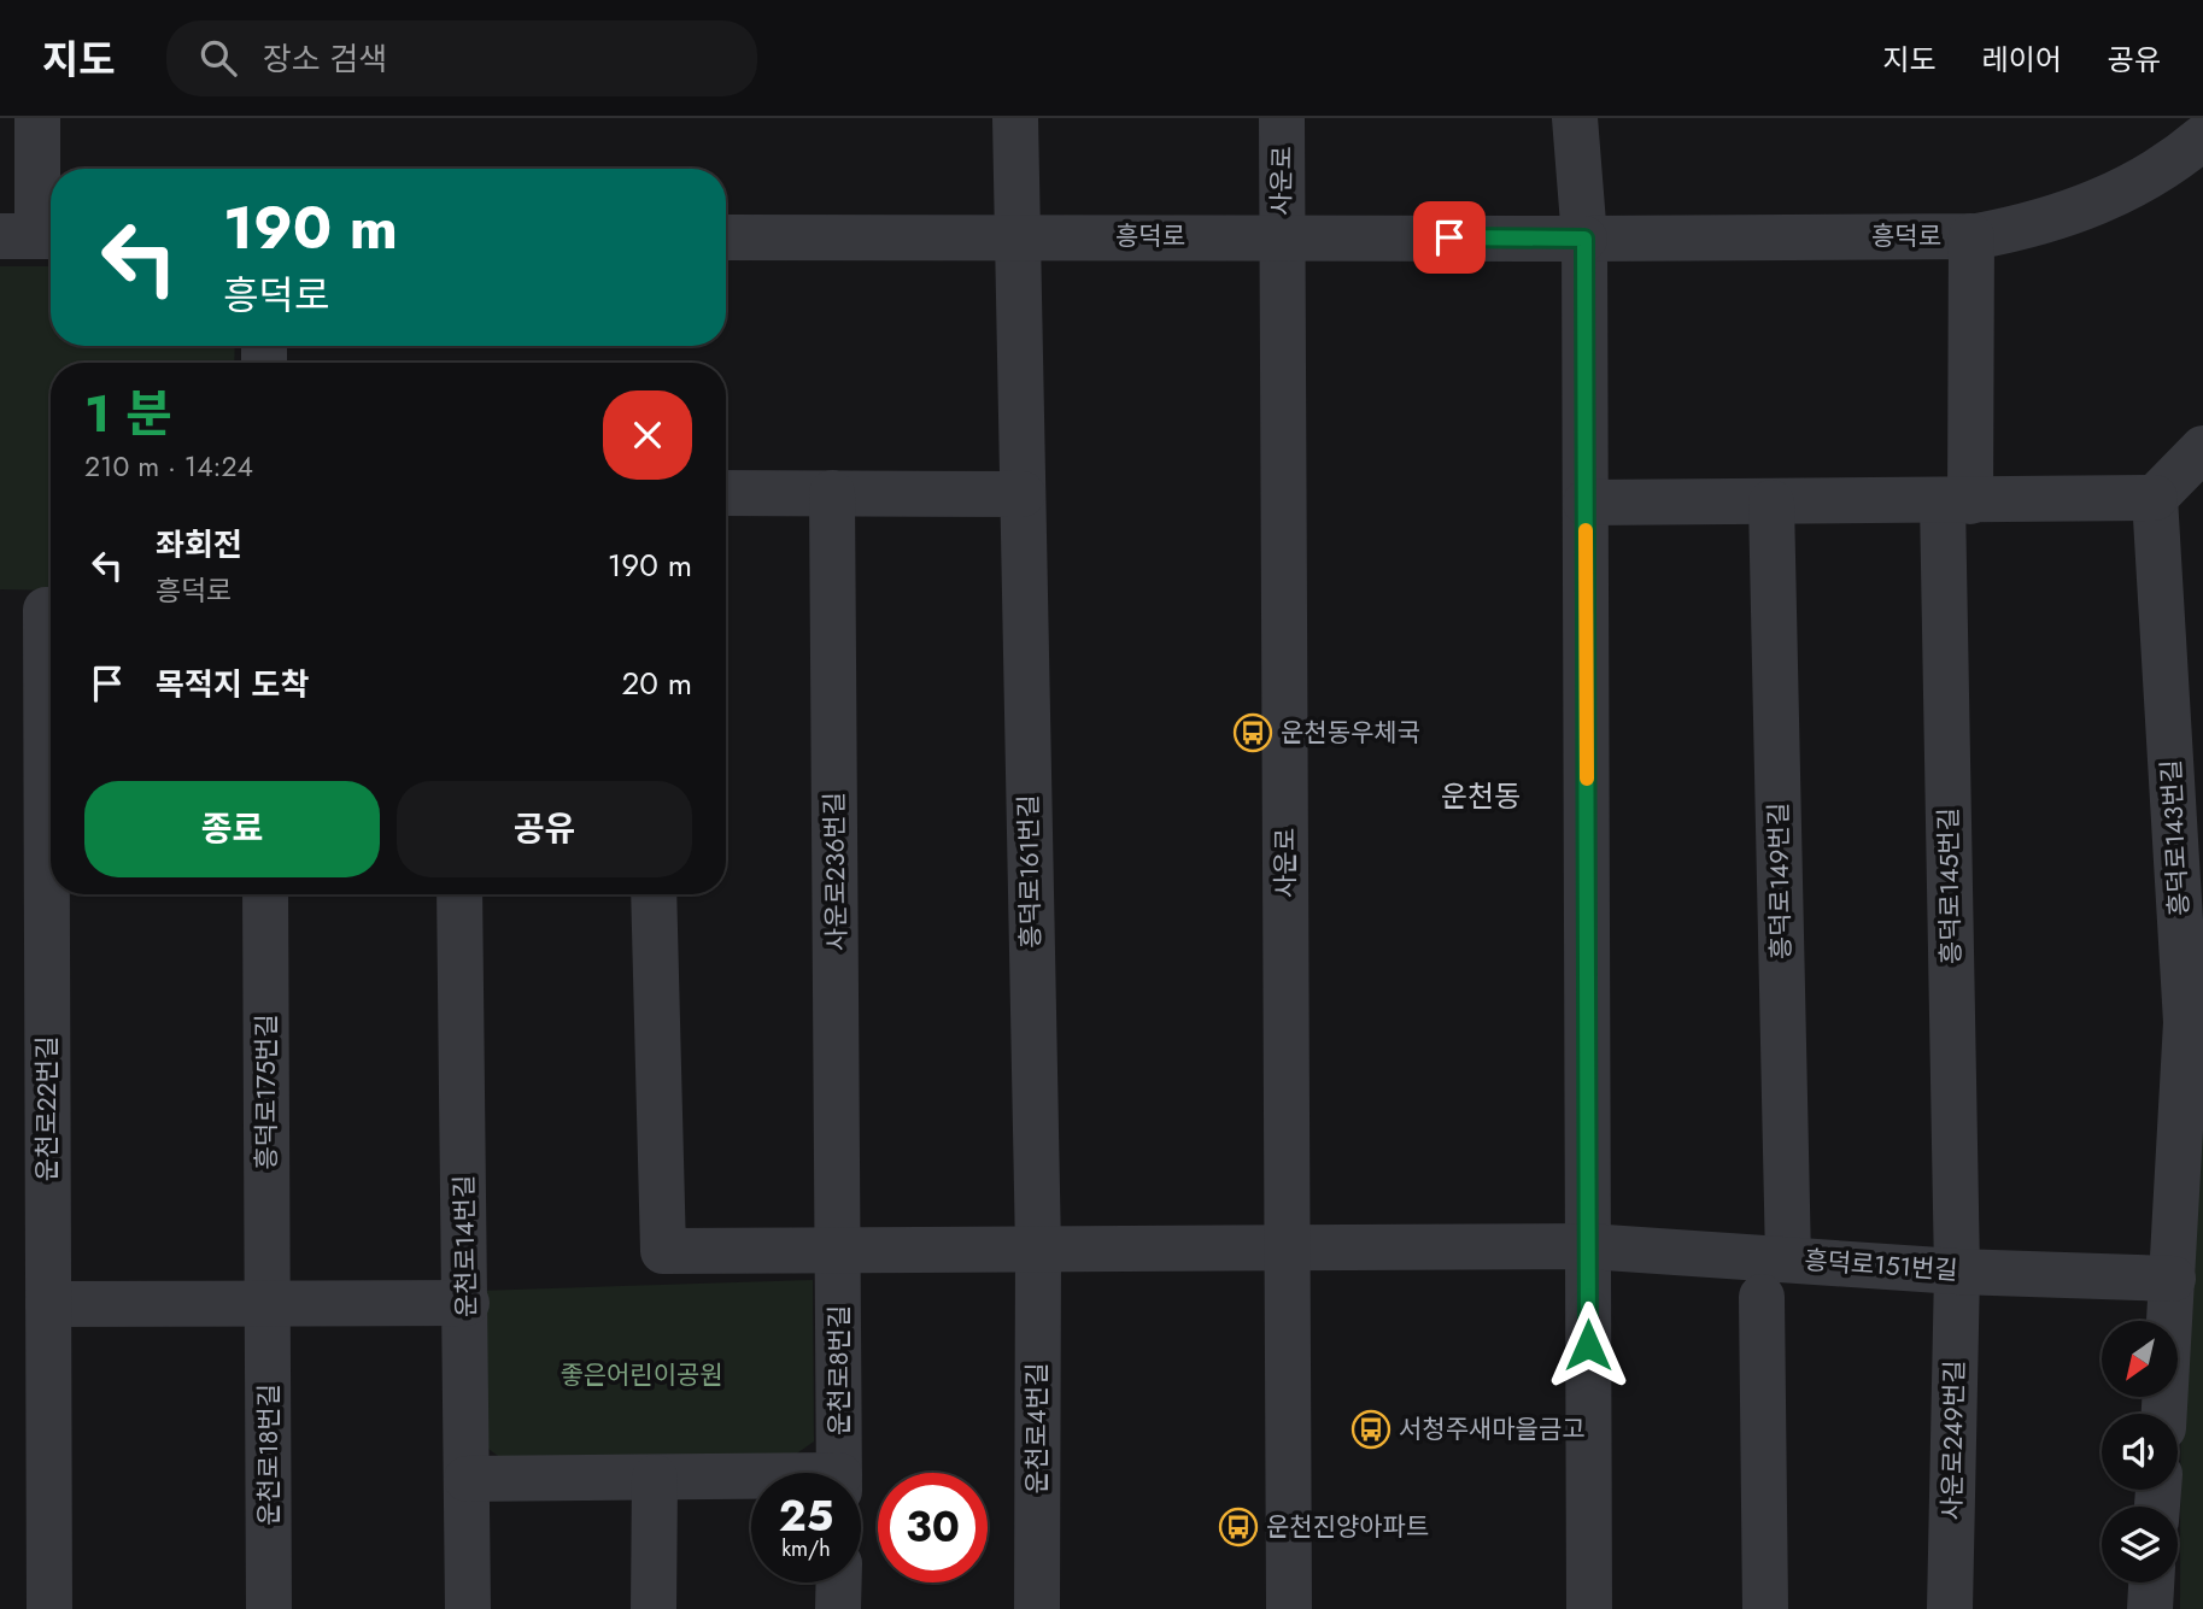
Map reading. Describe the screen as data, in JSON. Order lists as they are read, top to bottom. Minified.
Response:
{"streets":{"street":["사운로","흥덕로","흥덕로143번길","사운로236번길","흥덕로161번길","흥덕로149번길","흥덕로145번길","흥덕로175번길","운천로22번길","운천로14번길","흥덕로151번길","운천로8번길","운천로4번길","사운로249번길","운천로18번길"]},"crossings":[["사운로","흥덕로"],["사운로","흥덕로151번길"],["흥덕로","흥덕로161번길"],["흥덕로","흥덕로145번길"],["흥덕로143번길","흥덕로151번길"],["사운로236번길","운천로8번길"],["흥덕로161번길","운천로4번길"],["흥덕로149번길","흥덕로151번길"],["흥덕로145번길","흥덕로151번길"],["흥덕로145번길","사운로249번길"],["흥덕로175번길","운천로18번길"],["흥덕로151번길","사운로249번길"]],"districts":["운천동"],"parks":["좋은어린이공원"],"places":{"bus stop":["운천동우체국","서청주새마을금고","운천진양아파트"]},"north":"bottom left","page":{"header":"지도","search":"장소 검색","nav":["지도","레이어","공유"],"turn":["190 m","흥덕로"],"heading":["1 분","210 m · 14:24"],"list":[{"name":"좌회전","note":"흥덕로","value":"190 m"},{"name":"목적지 도착","value":"20 m"}],"buttons":["종료","공유"],"speed":"25 km/h","limit":"30"}}
